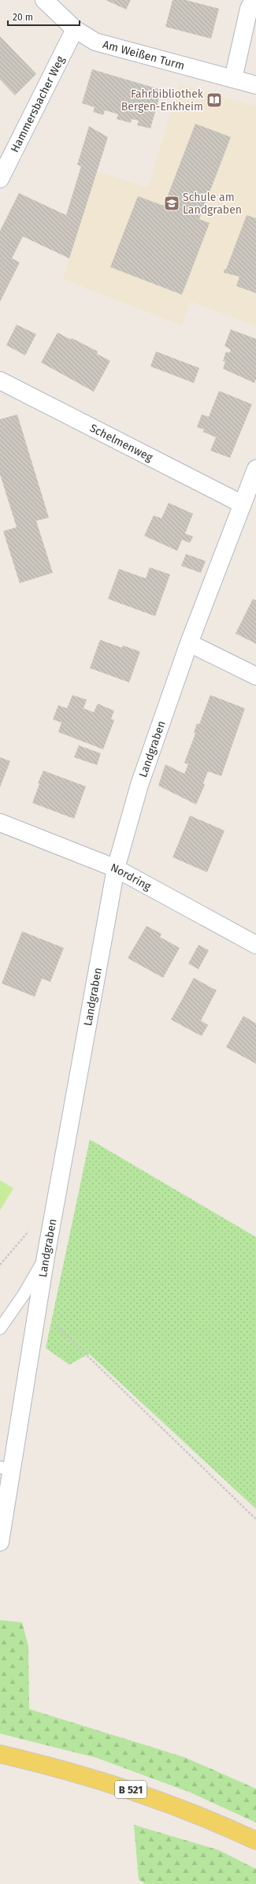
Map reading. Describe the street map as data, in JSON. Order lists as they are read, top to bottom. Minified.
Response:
{"streets":{"main road":["B 521"],"street":["Am Weißen Turm","Hammersbacher Weg","Schelmenweg","Landgraben","Nordring"]},"crossings":[["Am Weißen Turm","Hammersbacher Weg"],["Schelmenweg","Landgraben"],["Landgraben","Nordring"]],"places":{"library":["Fahrbibliothek Bergen-Enkheim"],"school or university":["Schule am Landgraben"]},"scale_bar":"20 m"}
